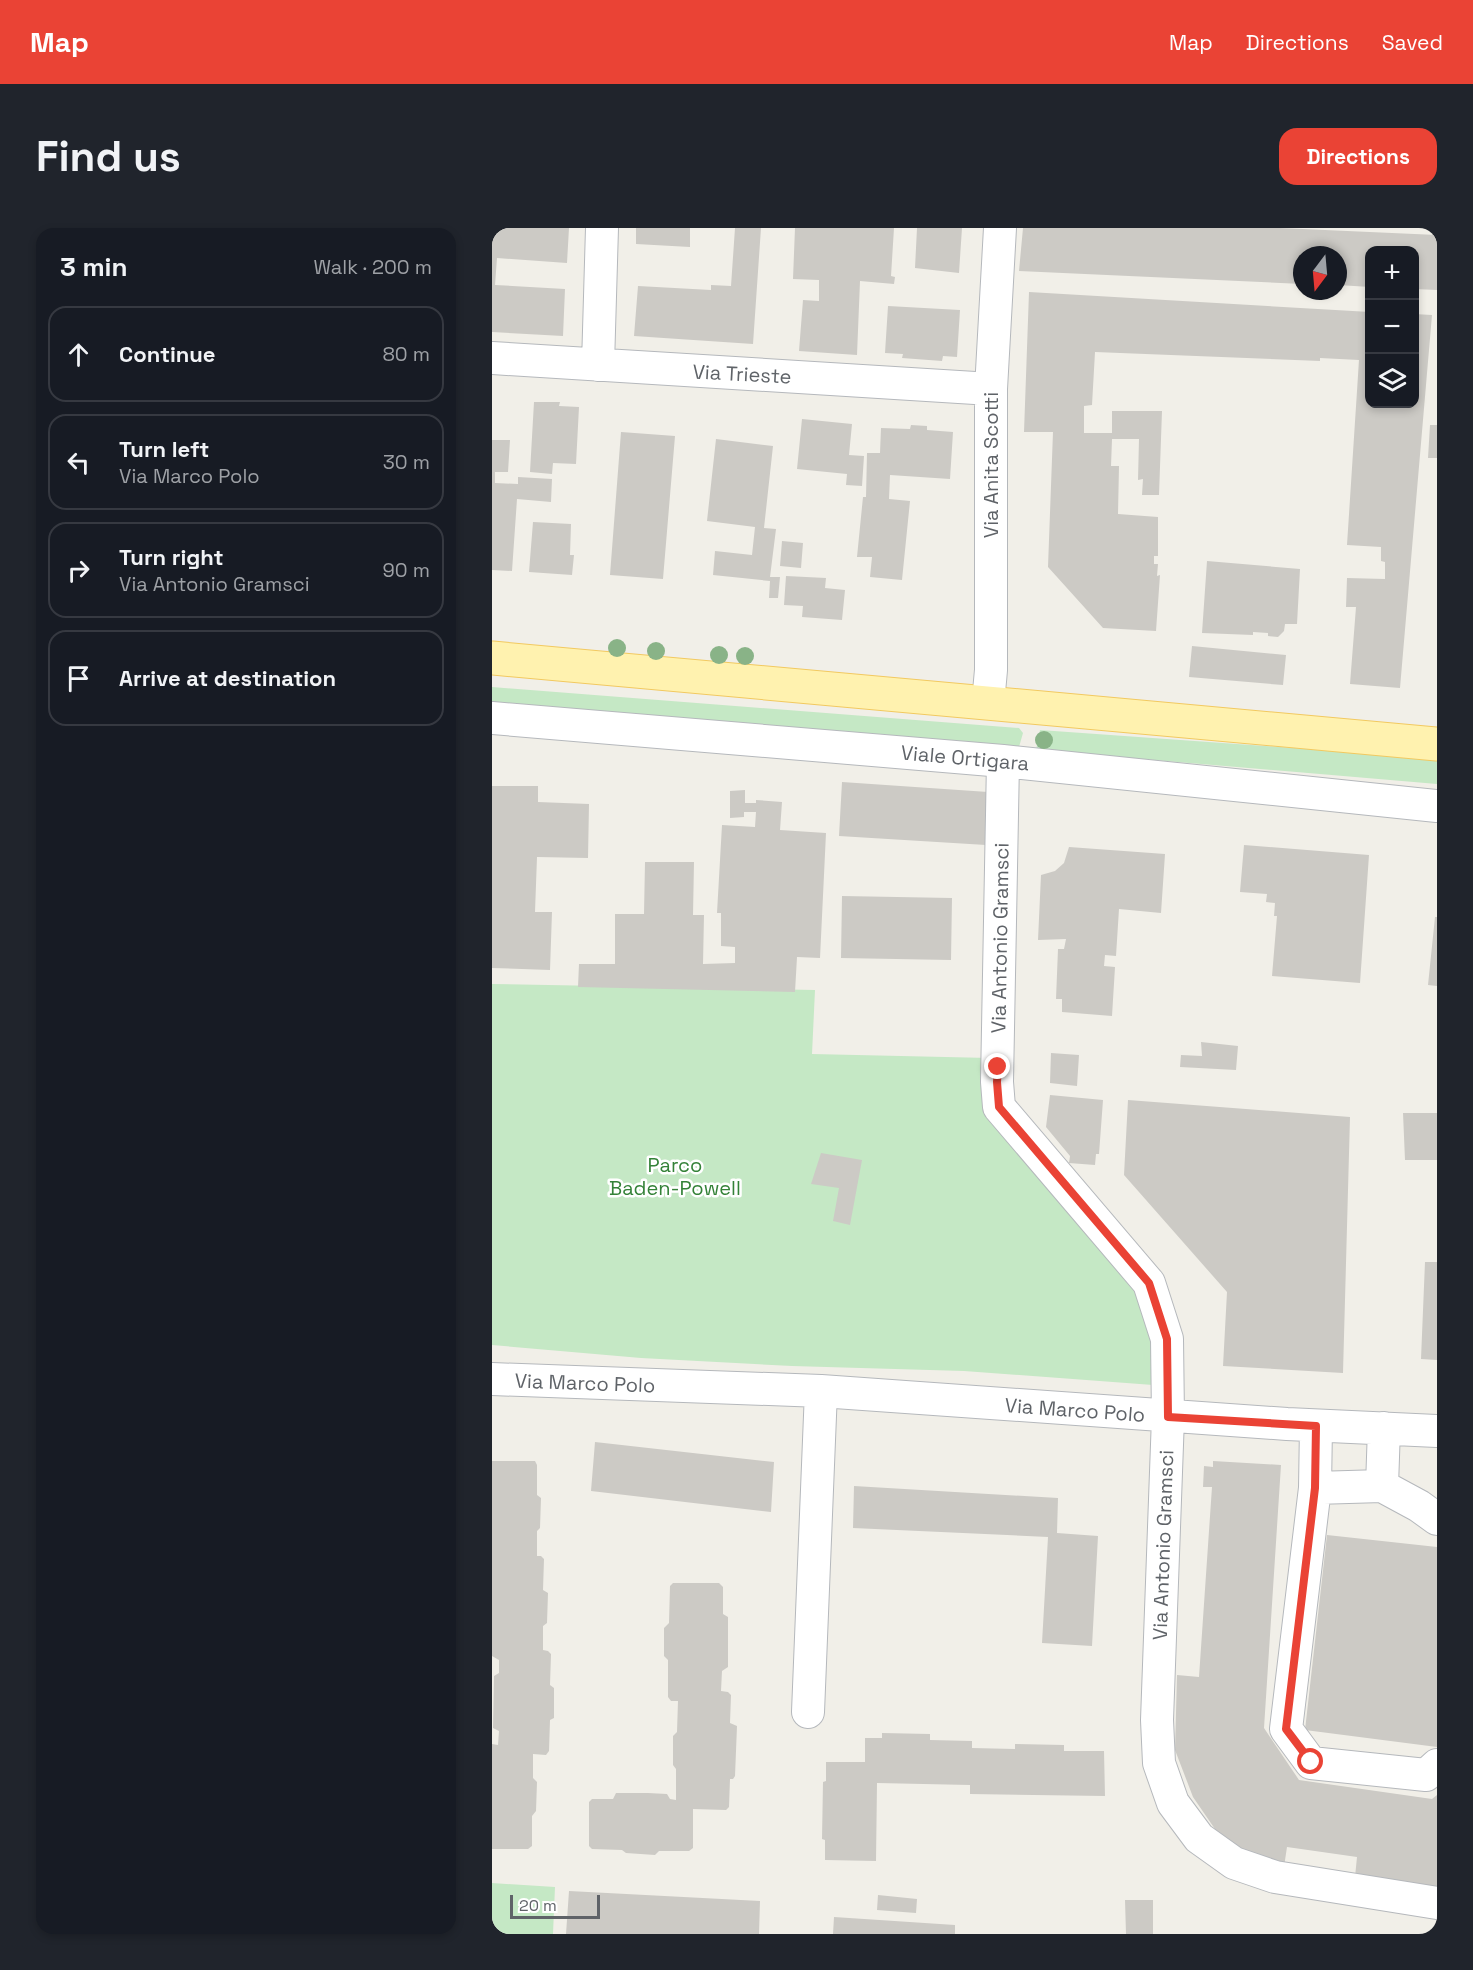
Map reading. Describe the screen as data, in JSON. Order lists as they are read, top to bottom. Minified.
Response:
{"streets":{"street":["Via Trieste","Via Anita Scotti","Viale Ortigara","Via Antonio Gramsci","Via Marco Polo"]},"crossings":[["Via Trieste","Via Anita Scotti"],["Viale Ortigara","Via Antonio Gramsci"],["Via Antonio Gramsci","Via Marco Polo"]],"parks":["Parco Baden-Powell"],"scale_bar":"20 m","north":"bottom","page":{"header":"Map","nav":["Map","Directions","Saved"],"buttons":"Directions","title":"Find us","heading":["3 min","Walk · 200 m"],"map_buttons":["+","−"],"list":[["Continue","80 m"],["Turn left","Via Marco Polo","30 m"],["Turn right","Via Antonio Gramsci","90 m"],"Arrive at destination"],"scale":"20 m"}}
